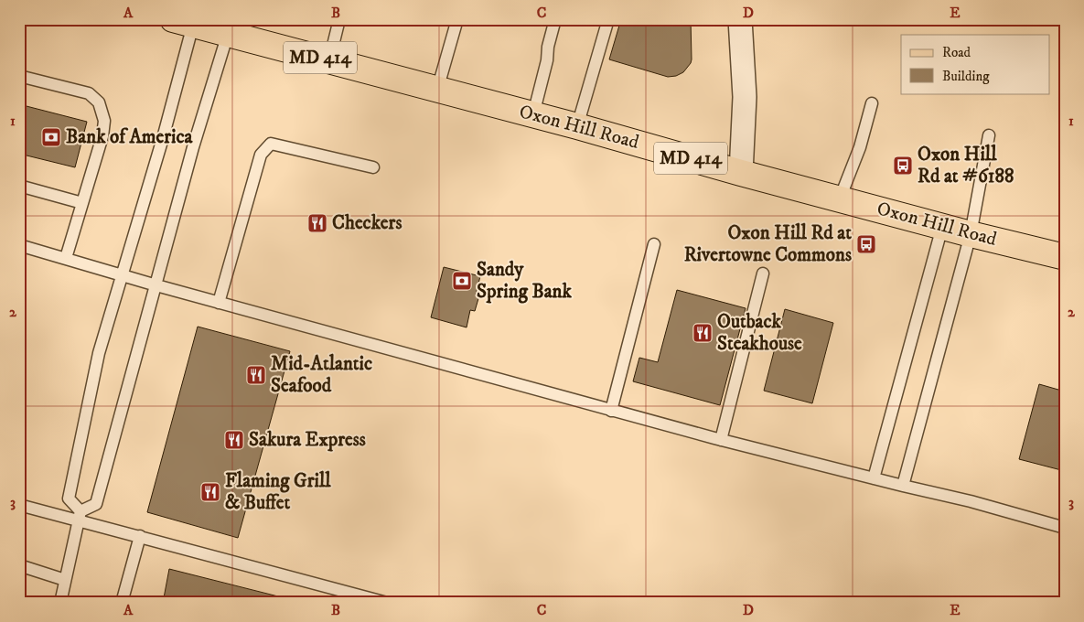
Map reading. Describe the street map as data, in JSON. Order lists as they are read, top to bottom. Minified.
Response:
{"streets":{"main road":["MD 414","Oxon Hill Road"]},"places":{"bank":["Bank of America","Sandy Spring Bank"],"bus stop":["Oxon Hill Rd at #6188","Oxon Hill Rd at Rivertowne Commons"],"restaurant":["Checkers","Outback Steakhouse","Mid-Atlantic Seafood","Sakura Express","Flaming Grill & Buffet"]},"legend":["Road","Building"],"grid":{"columns":["A","B","C","D","E"],"rows":["1","2","3"]}}
